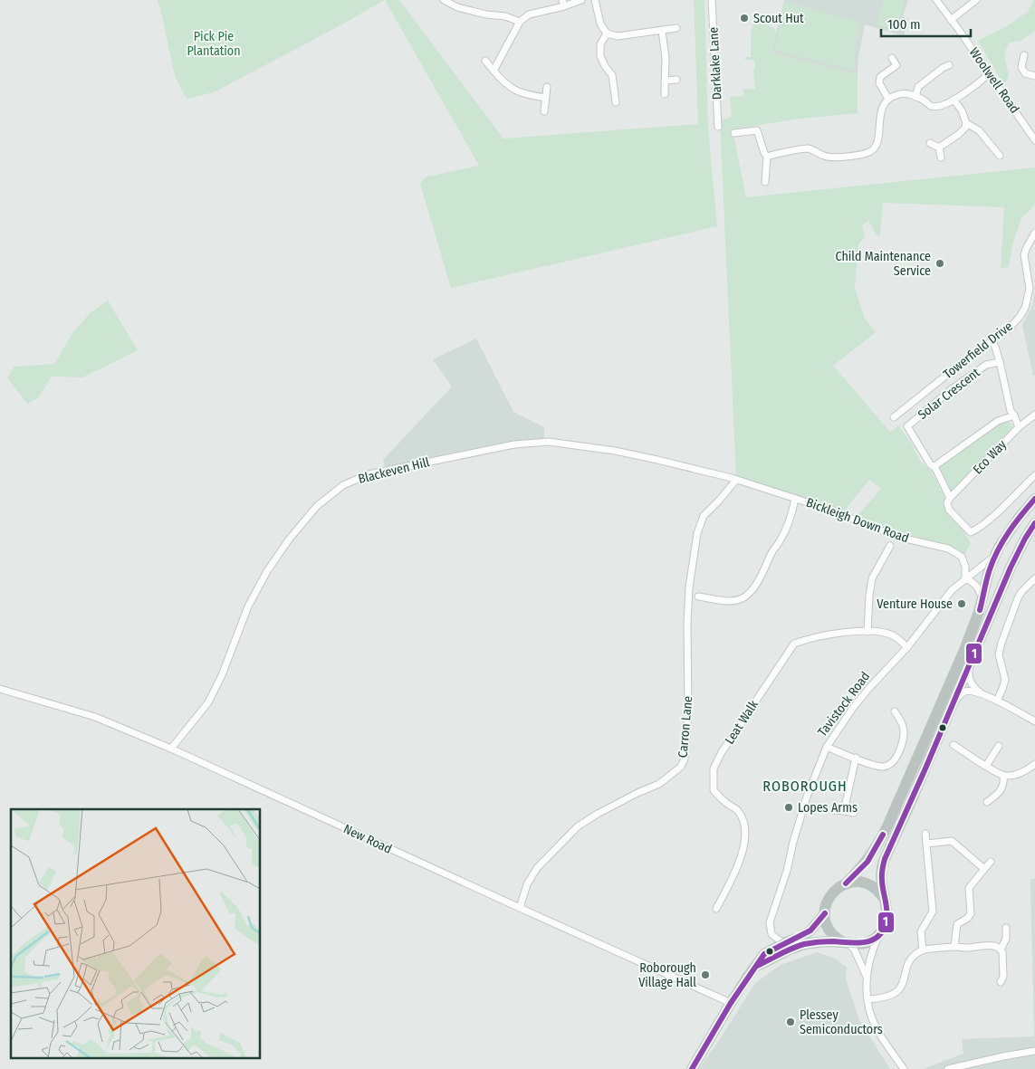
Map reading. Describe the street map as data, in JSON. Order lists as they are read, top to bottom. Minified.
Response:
{"streets":{"highway":["Tavistock Road"],"street":["Darklake Lane","Woolwell Road","Towerfield Drive","Solar Crescent","Eco Way","Blackeven Hill","Bickleigh Down Road","Leat Walk","Carron Lane","New Road"]},"crossings":[["Blackeven Hill","Bickleigh Down Road"],["Blackeven Hill","Carron Lane"],["Blackeven Hill","New Road"],["Bickleigh Down Road","Tavistock Road"],["Bickleigh Down Road","Carron Lane"],["Tavistock Road","Leat Walk"],["Tavistock Road","New Road"],["Carron Lane","New Road"]],"districts":["ROBOROUGH"],"parks":["Pick Pie Plantation"],"places":["Scout Hut","Child Maintenance Service","Venture House","Lopes Arms","Roborough Village Hall","Plessey Semiconductors"],"lines":["transit line 1"],"scale_bar":"100 m"}
